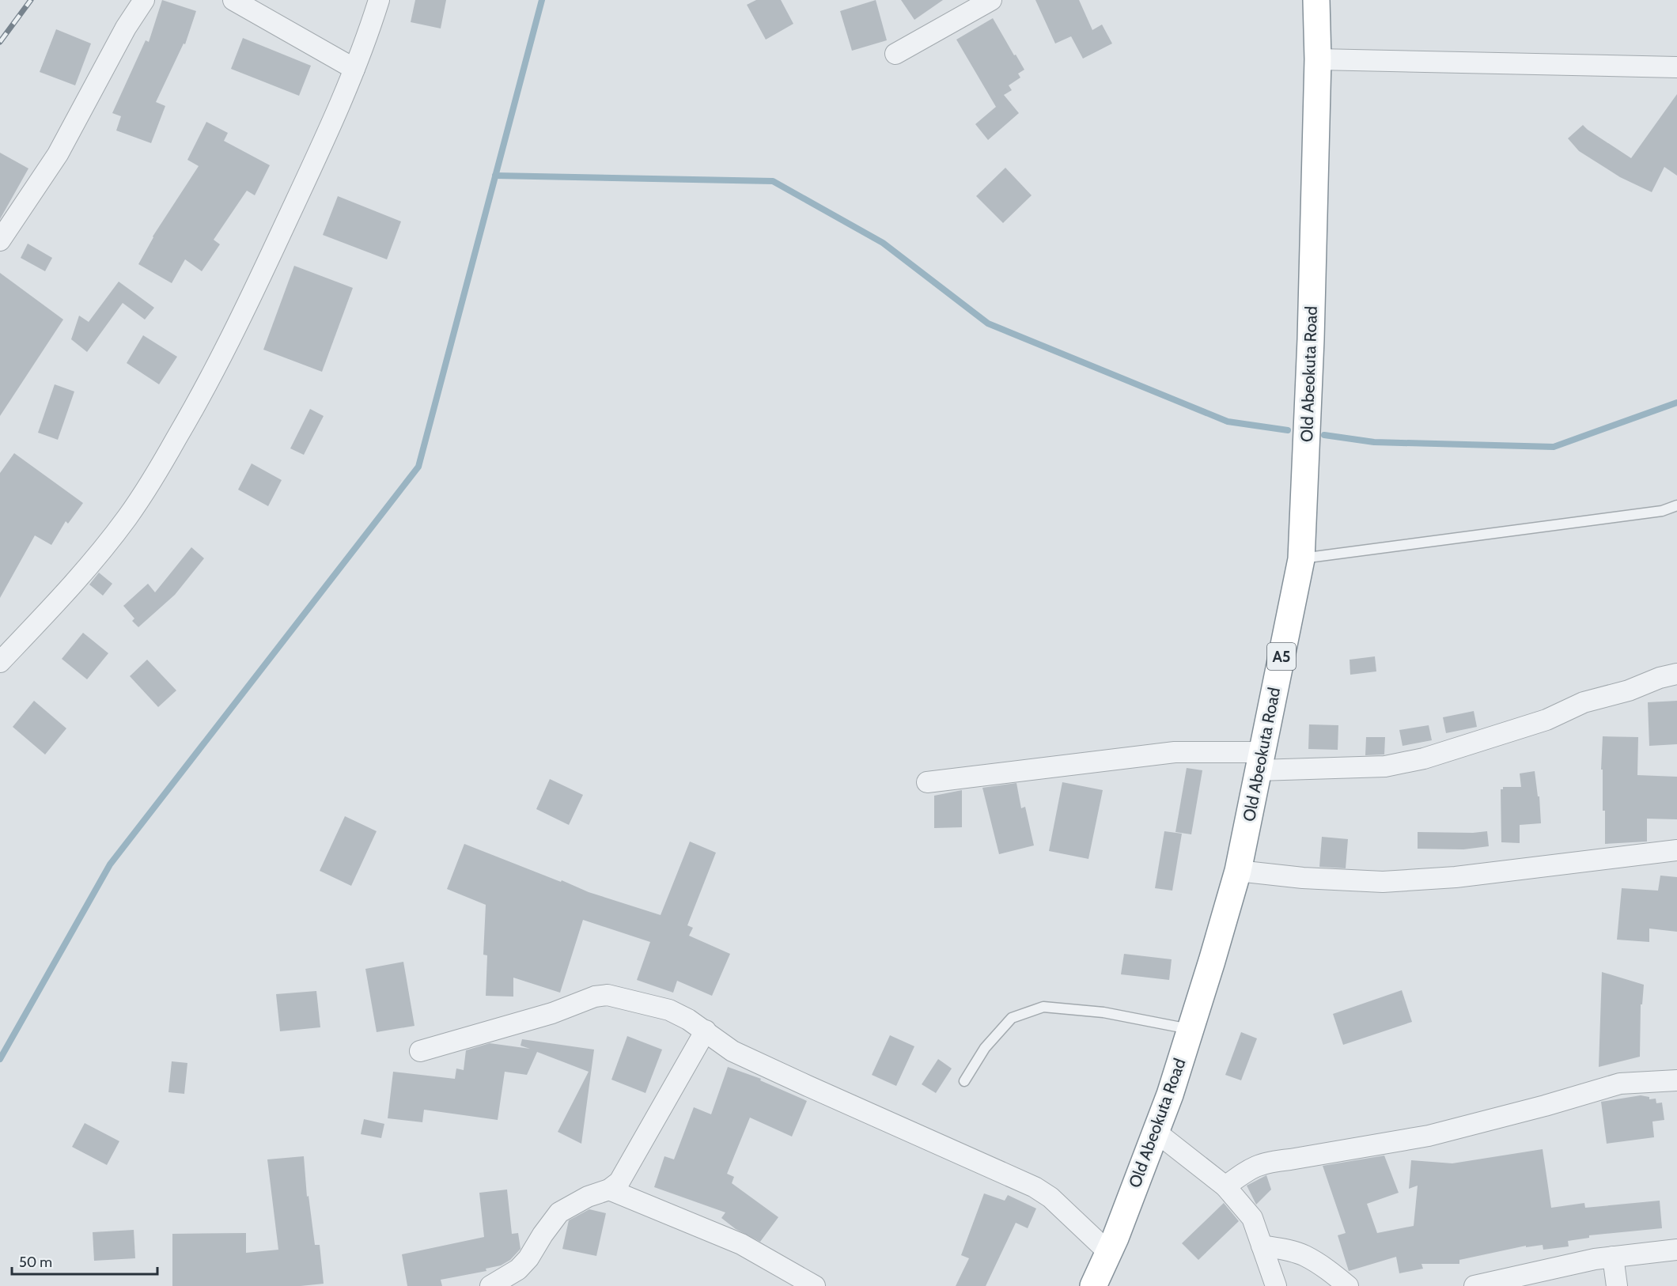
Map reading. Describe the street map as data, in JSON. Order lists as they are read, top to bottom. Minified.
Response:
{"streets":{"highway":["Old Abeokuta Road","A5"]},"scale_bar":"50 m"}
